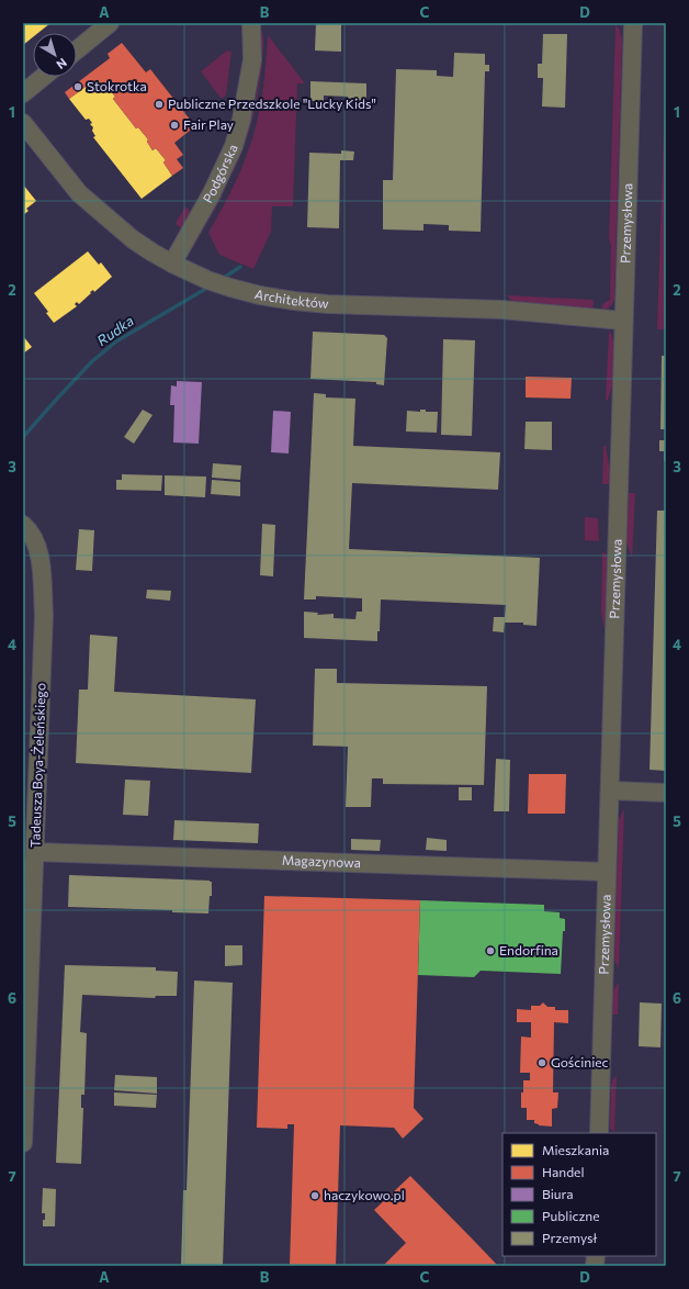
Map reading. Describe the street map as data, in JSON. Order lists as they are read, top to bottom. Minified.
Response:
{"streets":{"street":["Podgórska","Przemysłowa","Architektów","Tadeusza Boya-Żeleńskiego","Magazynowa"]},"crossings":[["Podgórska","Architektów"],["Przemysłowa","Architektów"],["Przemysłowa","Magazynowa"],["Tadeusza Boya-Żeleńskiego","Magazynowa"]],"water":["Rudka"],"places":["Stokrotka","Publiczne Przedszkole \"Lucky Kids\"","Fair Play","Endorfina","Gościniec","haczykowo.pl"],"legend":["Mieszkania","Handel","Biura","Publiczne","Przemysł"],"north":"bottom right","grid":{"columns":["A","B","C","D"],"rows":["1","2","3","4","5","6","7"]}}
